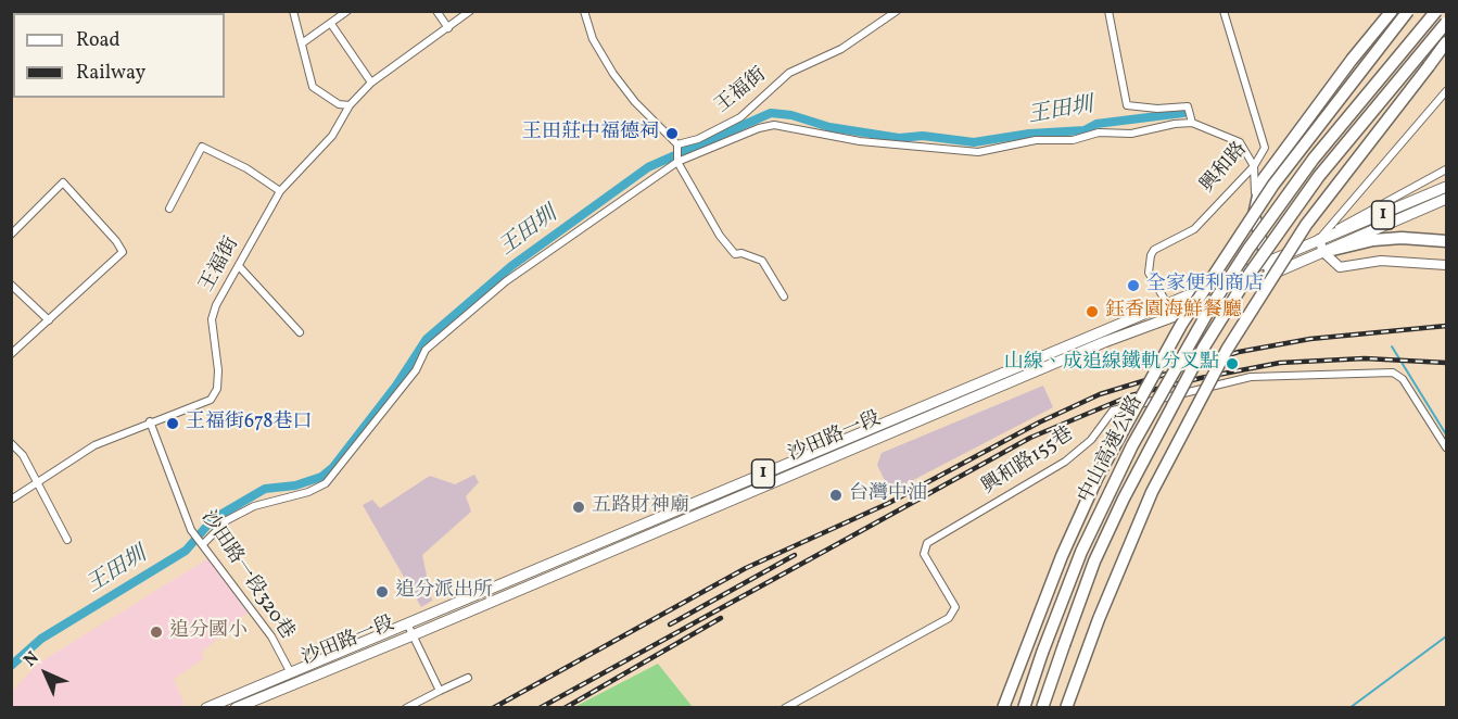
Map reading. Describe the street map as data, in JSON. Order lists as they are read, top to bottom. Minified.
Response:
{"streets":{"highway":["中山高速公路"],"main road":["1","沙田路一段"],"street":["王福街","興和路","興和路155巷","沙田路一段320巷"]},"crossings":[["王福街","沙田路一段320巷"],["興和路","沙田路一段"],["沙田路一段","沙田路一段320巷"]],"water":["王田圳"],"places":["王田莊中福德祠","全家便利商店","鈺香園海鮮餐廳","山線、成追線鐵軌分叉點","王福街678巷口","台灣中油","五路財神廟","追分派出所","追分國小"],"legend":["Road","Railway"],"north":"top left"}
